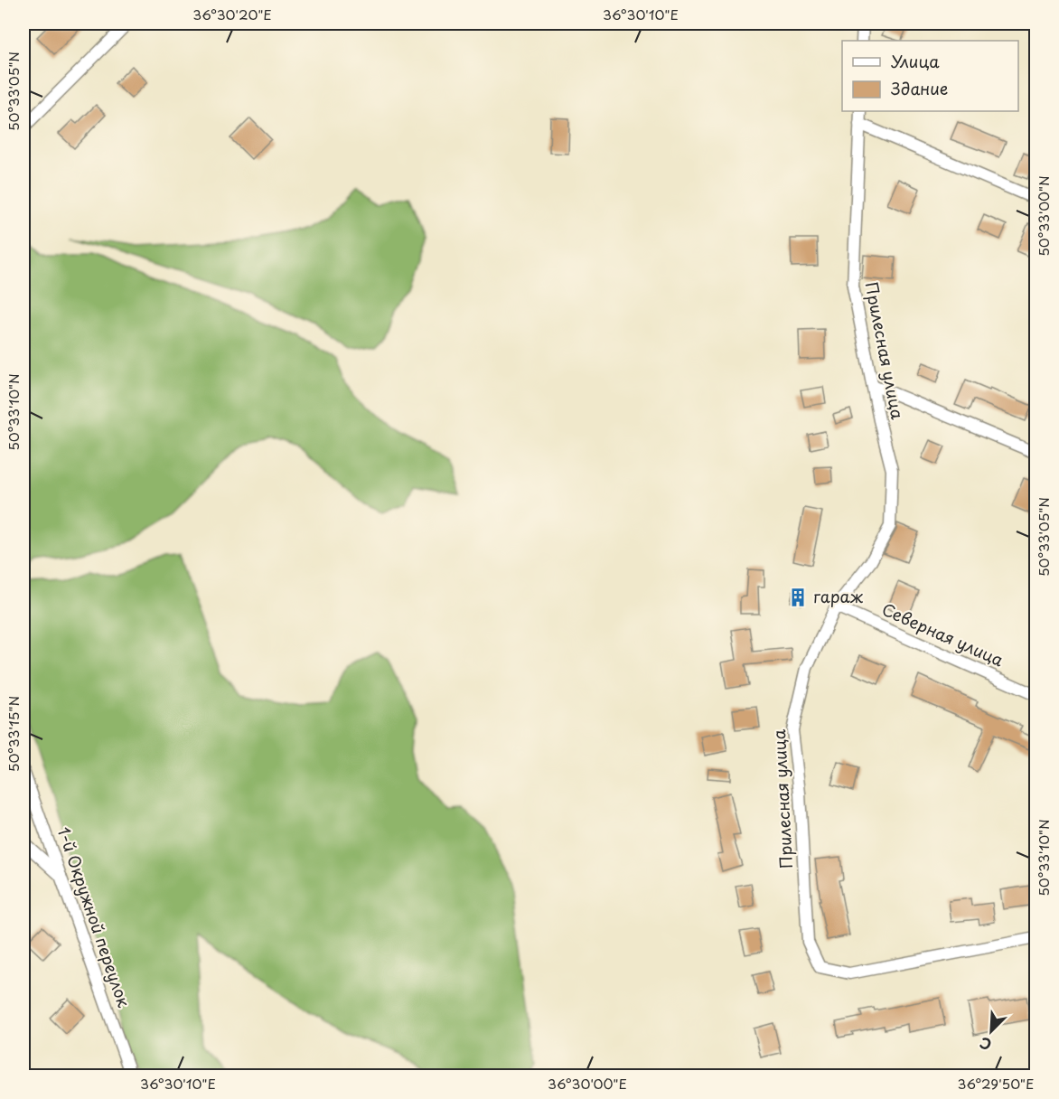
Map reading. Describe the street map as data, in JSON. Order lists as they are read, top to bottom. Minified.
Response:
{"streets":{"street":["Прилесная улица","Северная улица","1-й Окружной переулок"]},"crossings":[["Прилесная улица","Северная улица"]],"places":{"building":["гараж"]},"legend":["Улица","Здание"],"north":"bottom left","coordinates":["36°30'20\"E","36°30'10\"E","50°33'05\"N","50°33'00\"N","50°33'10\"N","50°33'15\"N","36°30'00\"E","36°29'50\"E"]}
